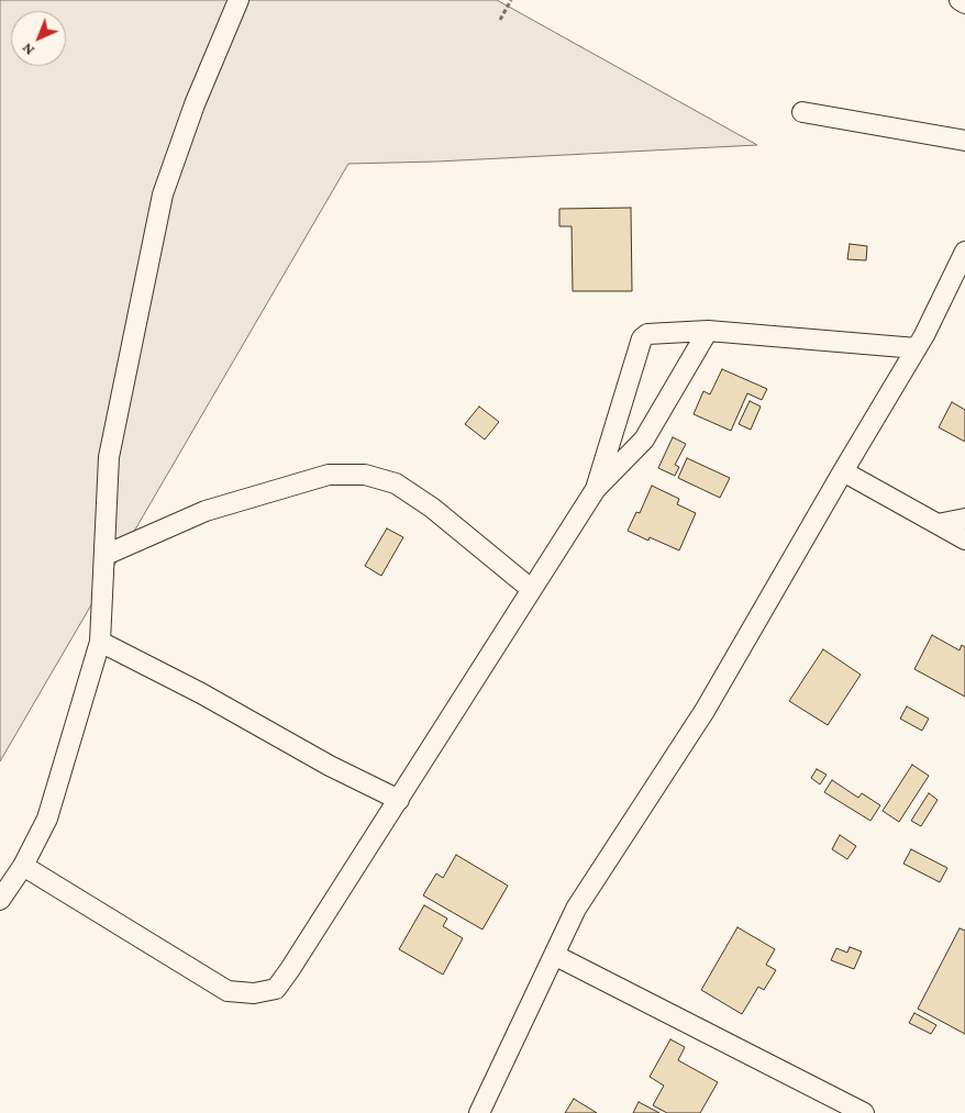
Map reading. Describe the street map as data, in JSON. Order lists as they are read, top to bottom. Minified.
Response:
{"north":"bottom left"}
